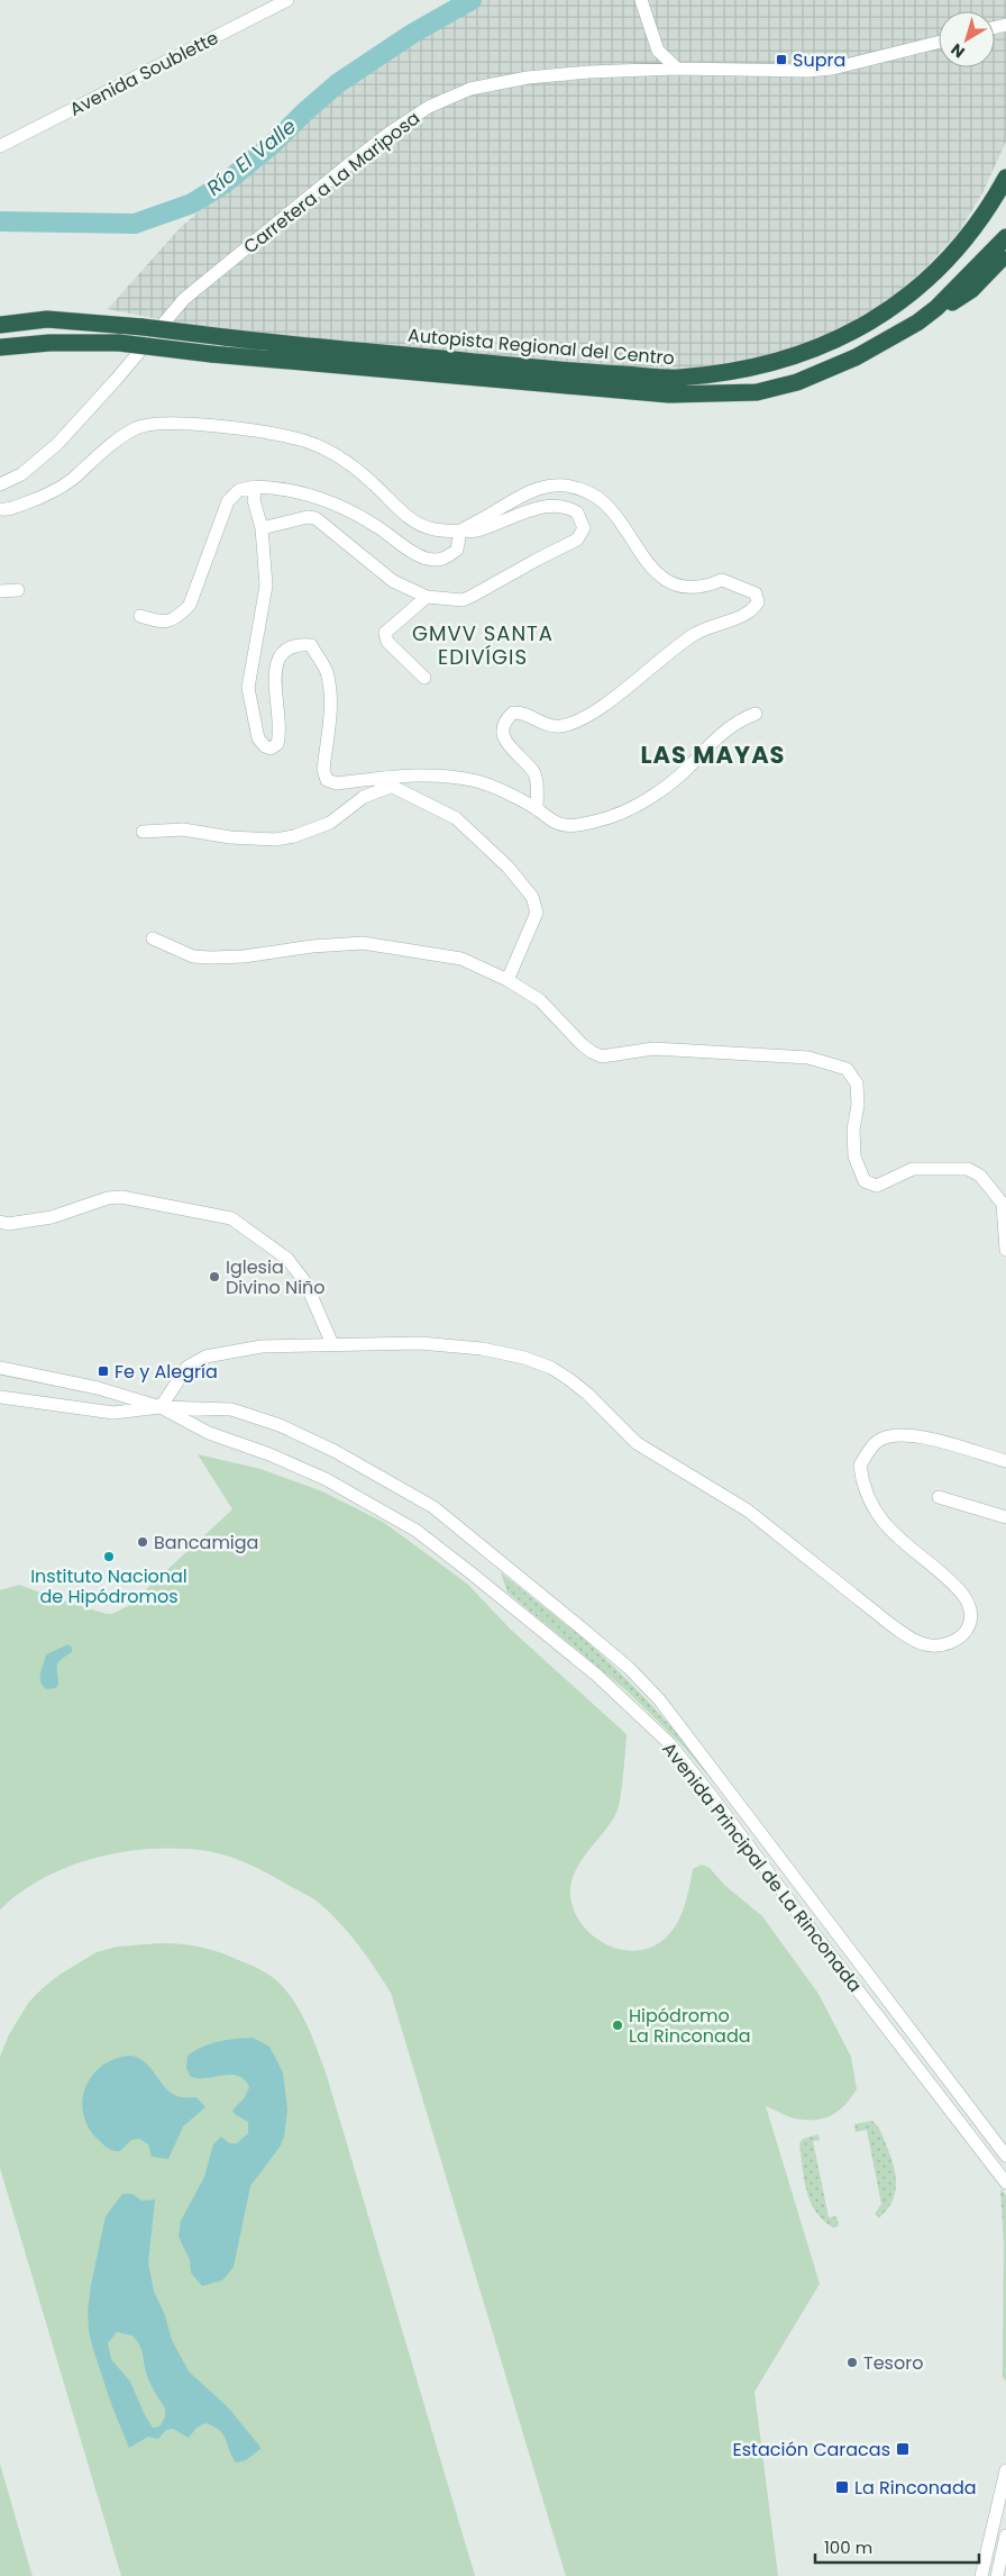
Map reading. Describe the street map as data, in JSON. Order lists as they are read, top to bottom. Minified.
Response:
{"streets":{"highway":["Autopista Regional del Centro"],"street":["Avenida Soublette","Carretera a La Mariposa","Avenida Principal de La Rinconada"]},"districts":["GMVV SANTA EDIVÍGIS","LAS MAYAS"],"water":["Río El Valle"],"places":{"transit":["Supra","Fe y Alegría","Estación Caracas","La Rinconada"],"other":["Iglesia Divino Niño","Bancamiga","Instituto Nacional de Hipódromos","Hipódromo La Rinconada","Tesoro"]},"scale_bar":"100 m","north":"bottom left"}
